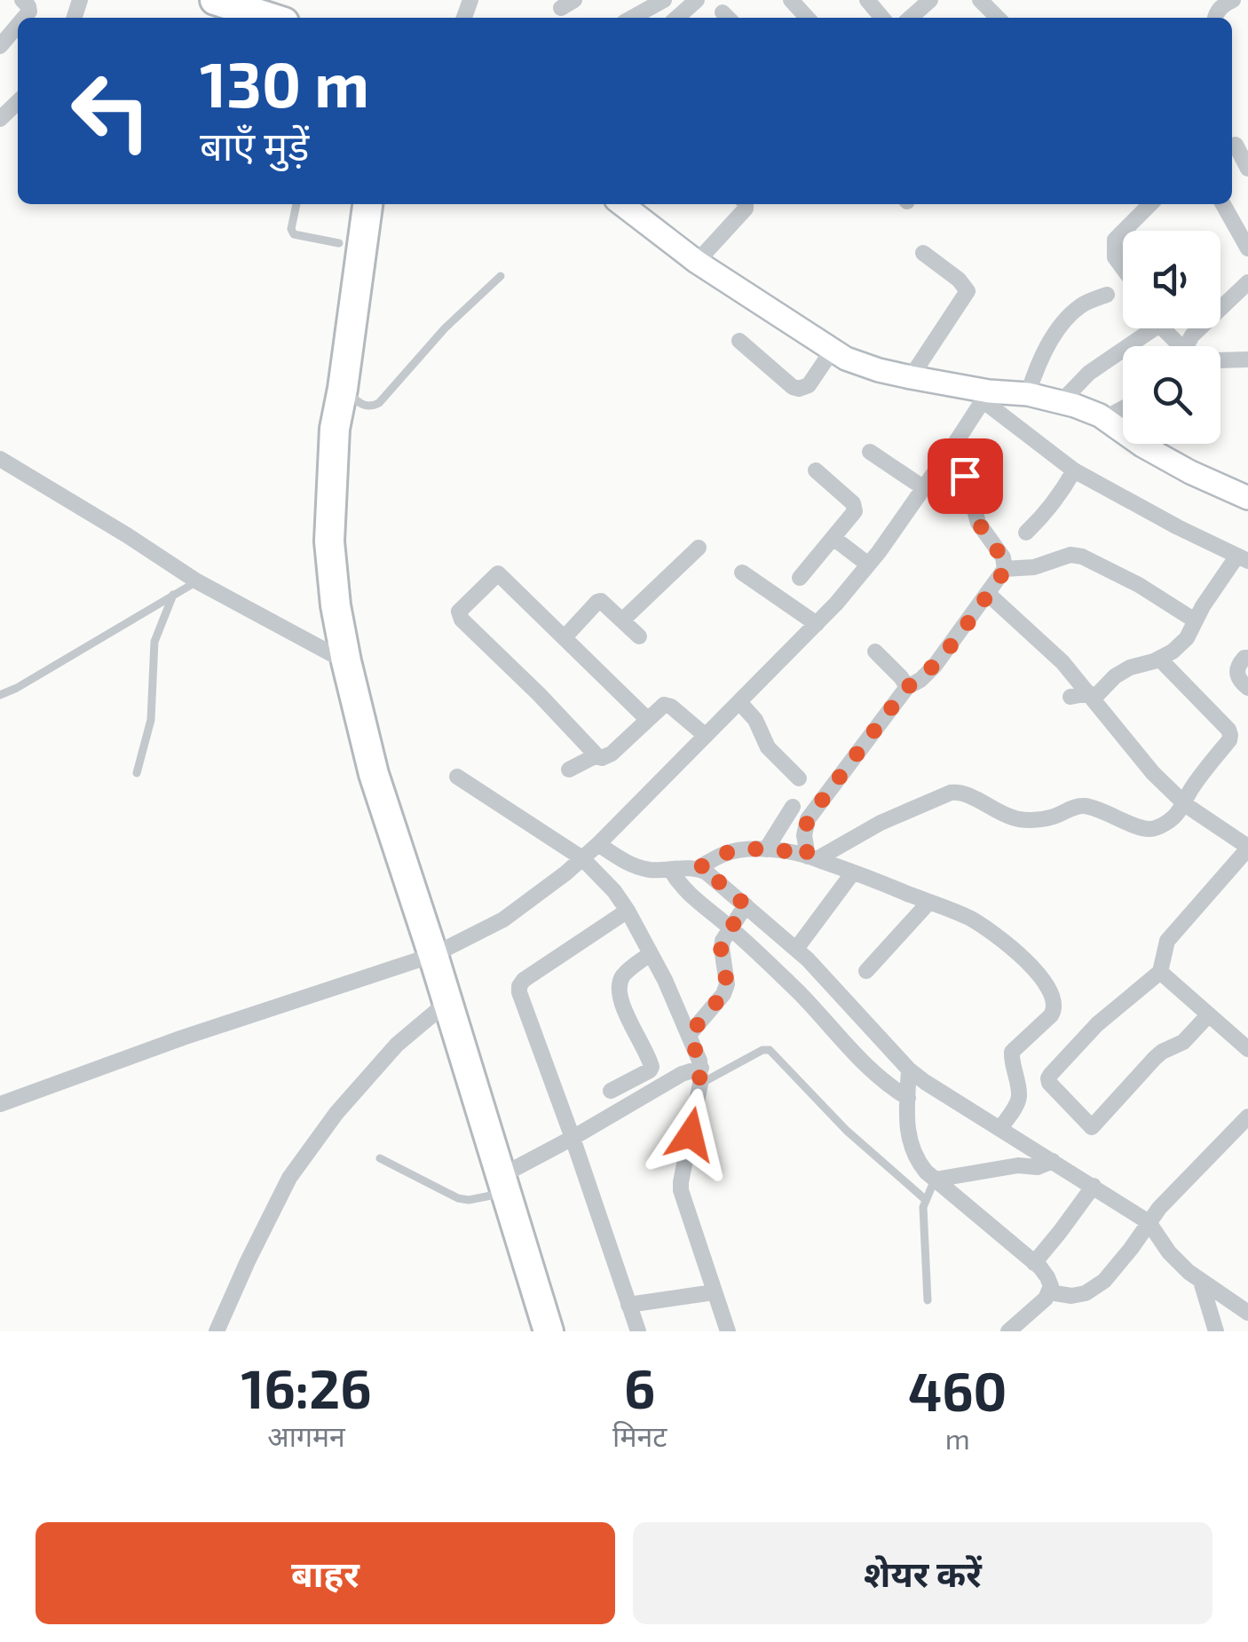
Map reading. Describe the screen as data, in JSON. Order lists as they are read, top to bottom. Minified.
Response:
{"page":{"turn":["130 m","बाएँ मुड़ें"],"eta":["16:26","आगमन","6","मिनट","460","m"],"buttons":["बाहर","शेयर करें"]}}
